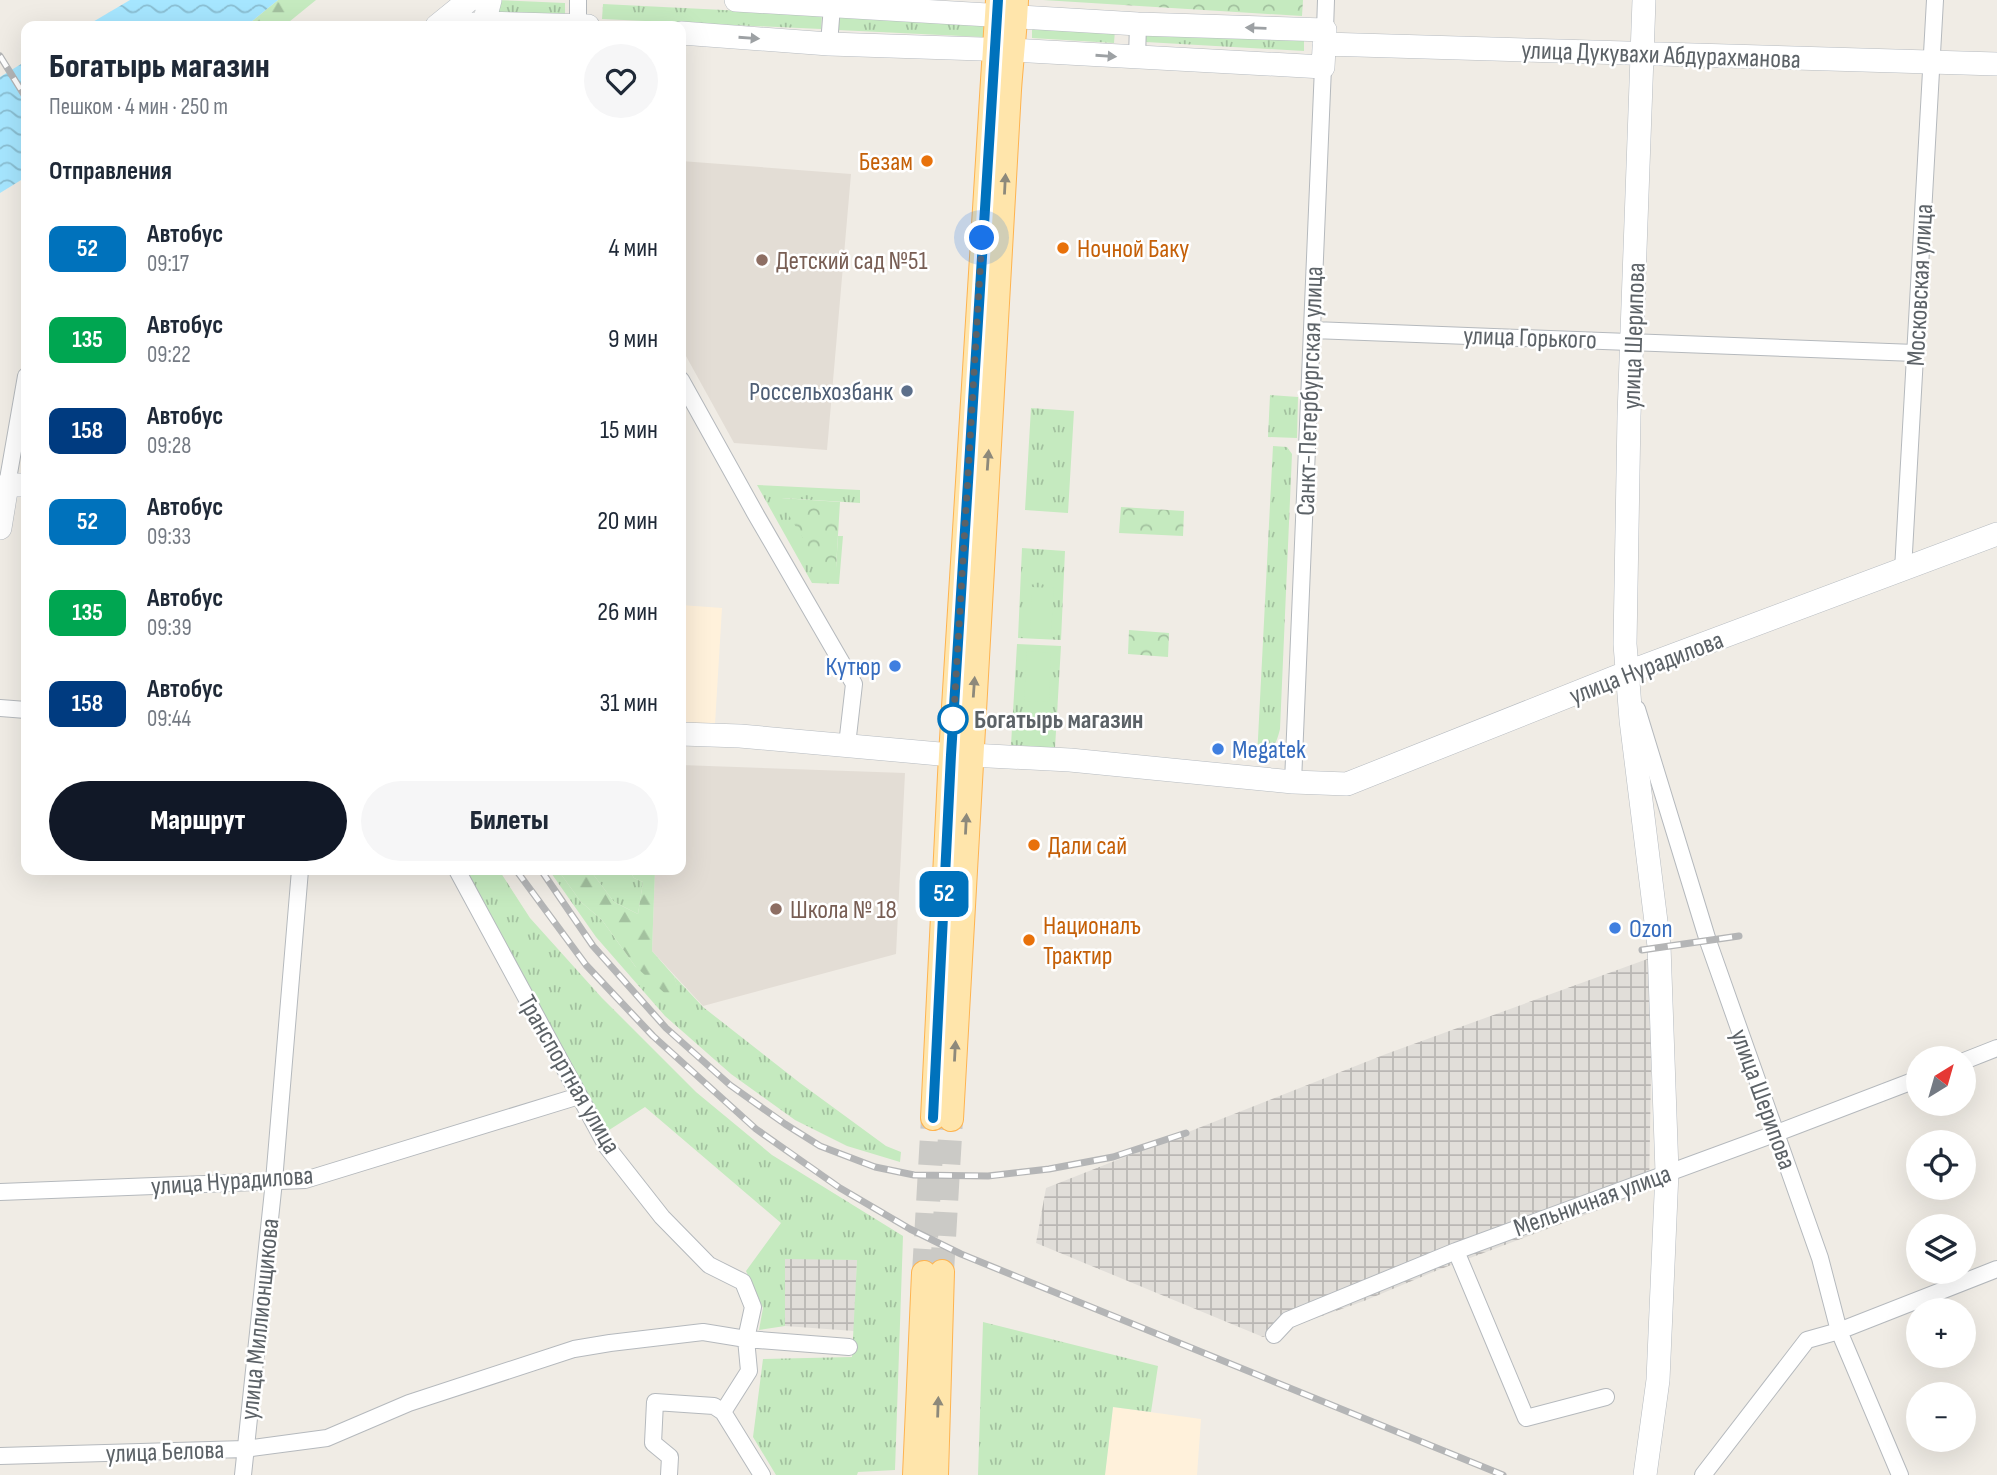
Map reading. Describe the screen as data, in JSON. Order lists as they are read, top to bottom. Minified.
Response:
{"streets":{"street":["улица Дукувахи Абдурахманова","Московская улица","улица Шерипова","улица Горького","Санкт-Петербургская улица","улица Нурадилова","Транспортная улица","Мельничная улица","улица Миллионщикова","улица Белова"]},"crossings":[["улица Дукувахи Абдурахманова","Московская улица"],["улица Дукувахи Абдурахманова","улица Шерипова"],["улица Дукувахи Абдурахманова","Санкт-Петербургская улица"],["Московская улица","улица Горького"],["Московская улица","улица Нурадилова"],["улица Шерипова","улица Горького"],["улица Шерипова","улица Нурадилова"],["улица Шерипова","Мельничная улица"],["улица Горького","Санкт-Петербургская улица"],["Санкт-Петербургская улица","улица Нурадилова"],["улица Нурадилова","Транспортная улица"],["улица Нурадилова","улица Миллионщикова"],["Транспортная улица","улица Белова"],["улица Миллионщикова","улица Белова"]],"places":["Безам","Ночной Баку","Детский сад №51","Россельхозбанк","Кутюр","Богатырь магазин","Megatek","Дали сай","Школа № 18","Ozon","Националъ Трактир"],"lines":["bus line 52"],"north":"top right","page":{"on_map":"52","heading":[["Богатырь магазин","Пешком · 4 мин · 250 m"],"Отправления"],"list":[{"mark":"52","name":"Автобус","note":"09:17","value":"4 мин"},{"mark":"135","name":"Автобус","note":"09:22","value":"9 мин"},{"mark":"158","name":"Автобус","note":"09:28","value":"15 мин"},{"mark":"52","name":"Автобус","note":"09:33","value":"20 мин"},{"mark":"135","name":"Автобус","note":"09:39","value":"26 мин"},{"mark":"158","name":"Автобус","note":"09:44","value":"31 мин"}],"buttons":["Маршрут","Билеты"],"map_buttons":["+","−"]}}
